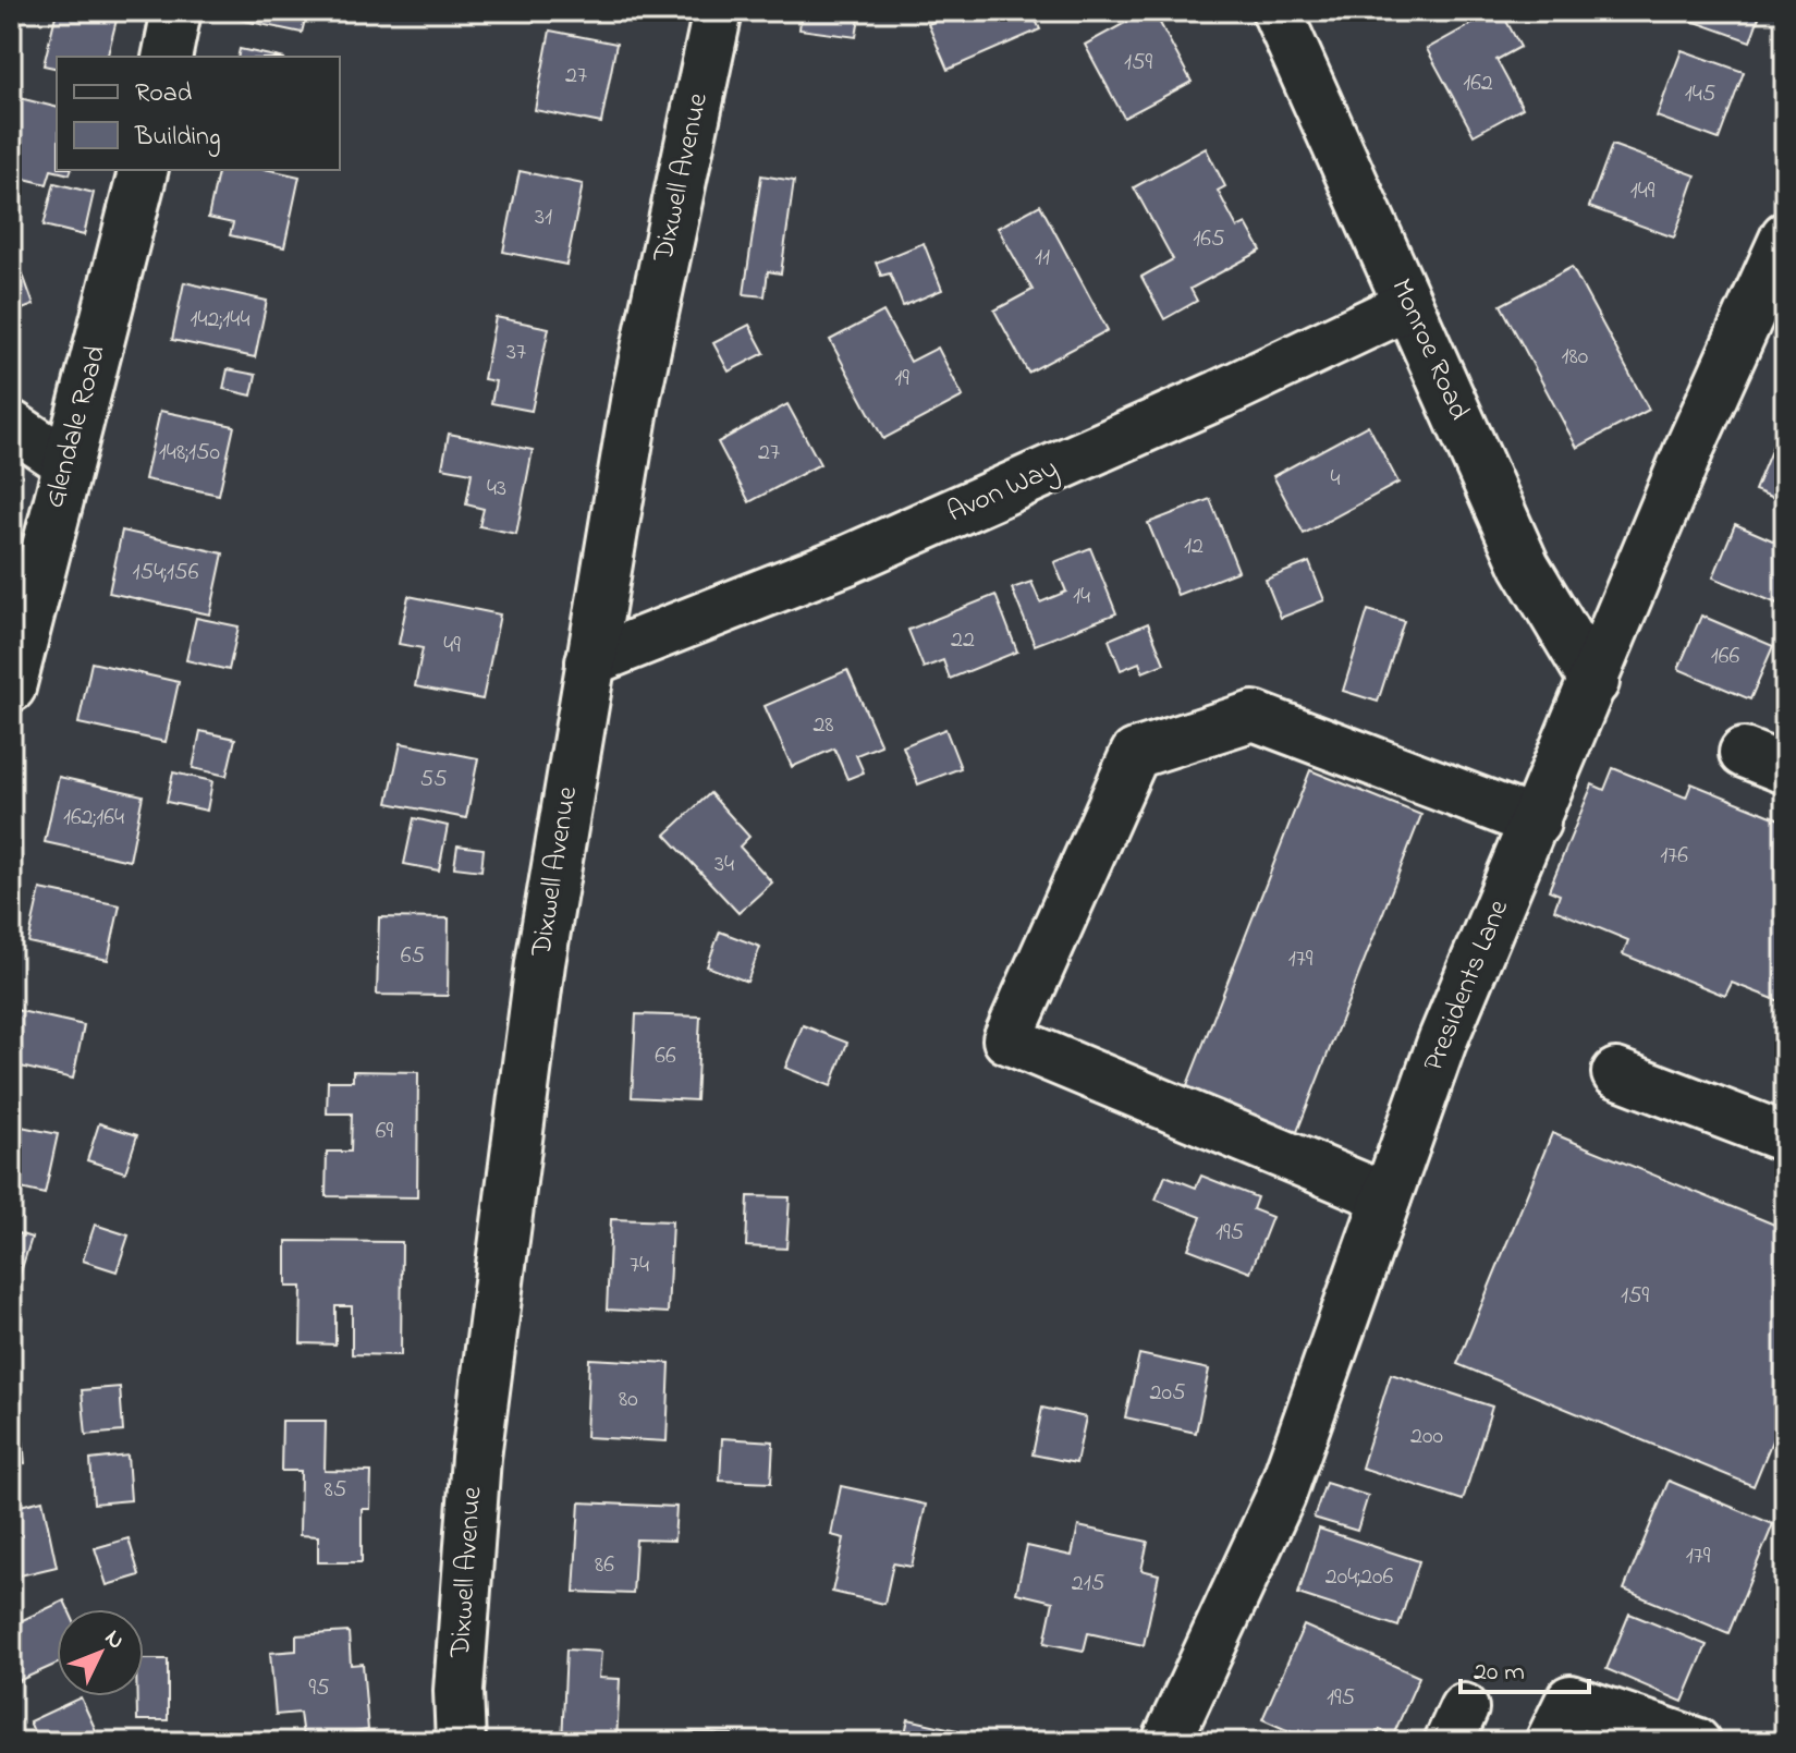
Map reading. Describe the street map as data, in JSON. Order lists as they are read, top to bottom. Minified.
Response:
{"streets":{"street":["Dixwell Avenue","Monroe Road","Glendale Road","Avon Way","Presidents Lane"]},"crossings":[["Dixwell Avenue","Avon Way"],["Monroe Road","Avon Way"],["Monroe Road","Presidents Lane"]],"house_numbers":["159","27","162","145","149","31","165","11","142;144","37","180","19","148;150","27","4","43","12","154;156","14","22","49","166","28","55","162;164","176","34","65","179","66","69","195","74","159","205","80","200","85","179","86","204;206","215","95","195"],"legend":["Road","Building"],"scale_bar":"20 m","north":"top right"}
